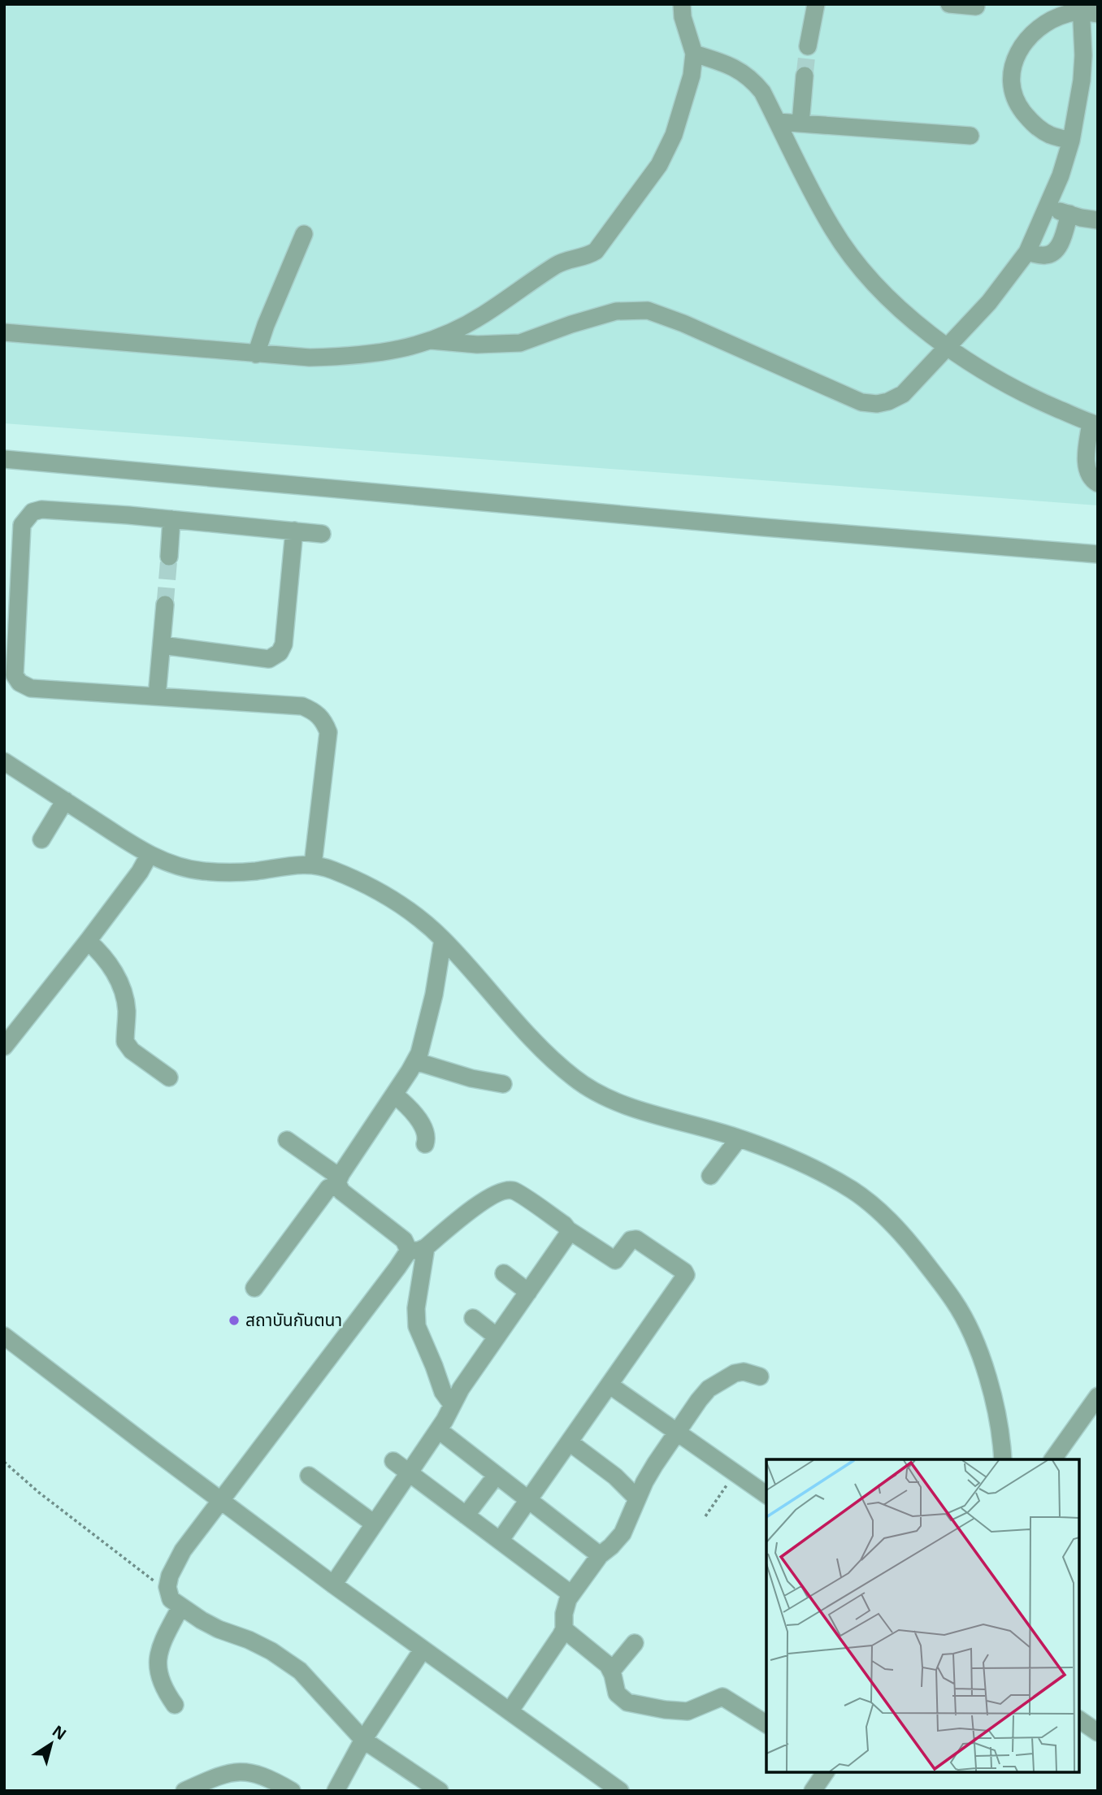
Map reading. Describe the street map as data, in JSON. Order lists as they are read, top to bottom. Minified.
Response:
{"places":["สถาบันกันตนา"],"north":"top right"}
